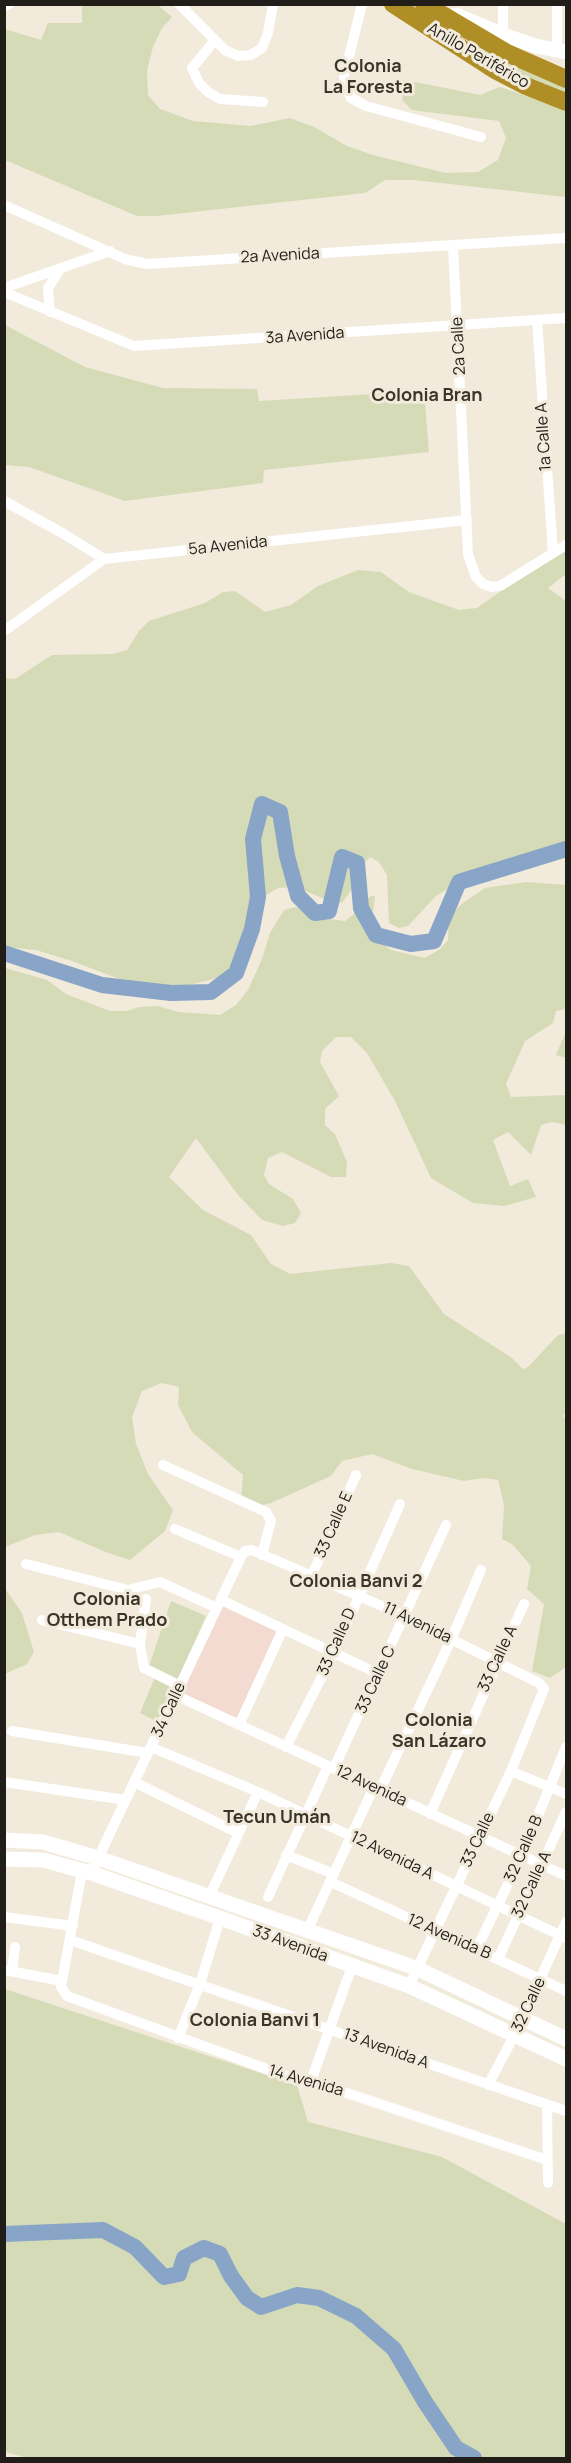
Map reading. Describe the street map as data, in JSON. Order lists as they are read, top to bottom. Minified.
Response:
{"streets":{"highway":["Anillo Periférico"],"street":["2a Avenida","3a Avenida","2a Calle","1a Calle A","5a Avenida","33 Calle E","11 Avenida","33 Calle D","33 Calle A","33 Calle C","34 Calle","12 Avenida","33 Calle","32 Calle B","12 Avenida A","32 Calle A","12 Avenida B","33 Avenida","32 Calle","13 Avenida A","14 Avenida"]},"crossings":[["2a Avenida","3a Avenida"],["2a Avenida","2a Calle"],["3a Avenida","2a Calle"],["3a Avenida","1a Calle A"],["2a Calle","1a Calle A"],["2a Calle","5a Avenida"],["33 Calle E","11 Avenida"],["11 Avenida","33 Calle D"],["11 Avenida","33 Calle A"],["11 Avenida","33 Calle C"],["11 Avenida","34 Calle"],["11 Avenida","33 Calle"],["33 Calle D","12 Avenida"],["33 Calle A","12 Avenida"],["33 Calle C","12 Avenida"],["33 Calle C","12 Avenida A"],["33 Calle C","12 Avenida B"],["34 Calle","12 Avenida"],["34 Calle","12 Avenida A"],["34 Calle","33 Avenida"],["34 Calle","13 Avenida A"],["34 Calle","14 Avenida"],["12 Avenida","33 Calle"],["12 Avenida","32 Calle B"],["12 Avenida","32 Calle A"],["33 Calle","12 Avenida A"],["33 Calle","12 Avenida B"],["33 Calle","33 Avenida"],["32 Calle B","12 Avenida A"],["32 Calle B","12 Avenida B"],["12 Avenida A","32 Calle A"],["12 Avenida A","32 Calle"],["32 Calle A","12 Avenida B"],["12 Avenida B","32 Calle"],["33 Avenida","32 Calle"],["32 Calle","13 Avenida A"]],"districts":["Colonia La Foresta","Colonia Bran","Colonia Banvi 2","Colonia Otthem Prado","Colonia San Lázaro","Tecun Umán","Colonia Banvi 1"]}
